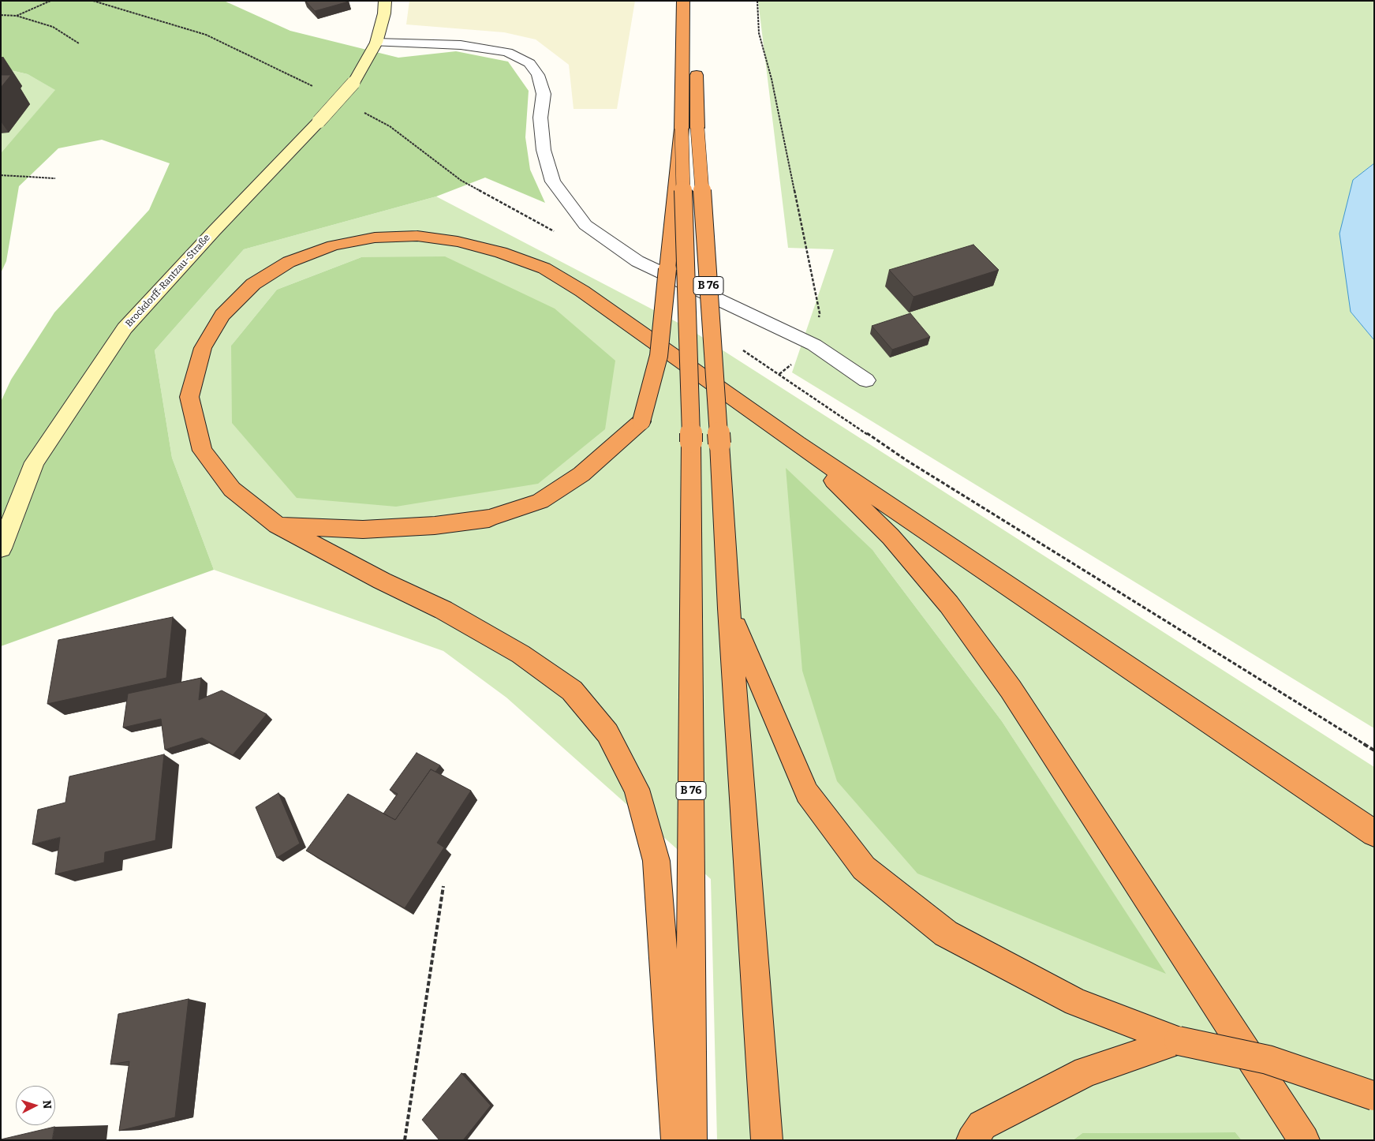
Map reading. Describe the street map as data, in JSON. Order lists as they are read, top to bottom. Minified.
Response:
{"streets":{"highway":["B 76"],"street":["Brockdorff-Rantzau-Straße"]},"north":"right"}
